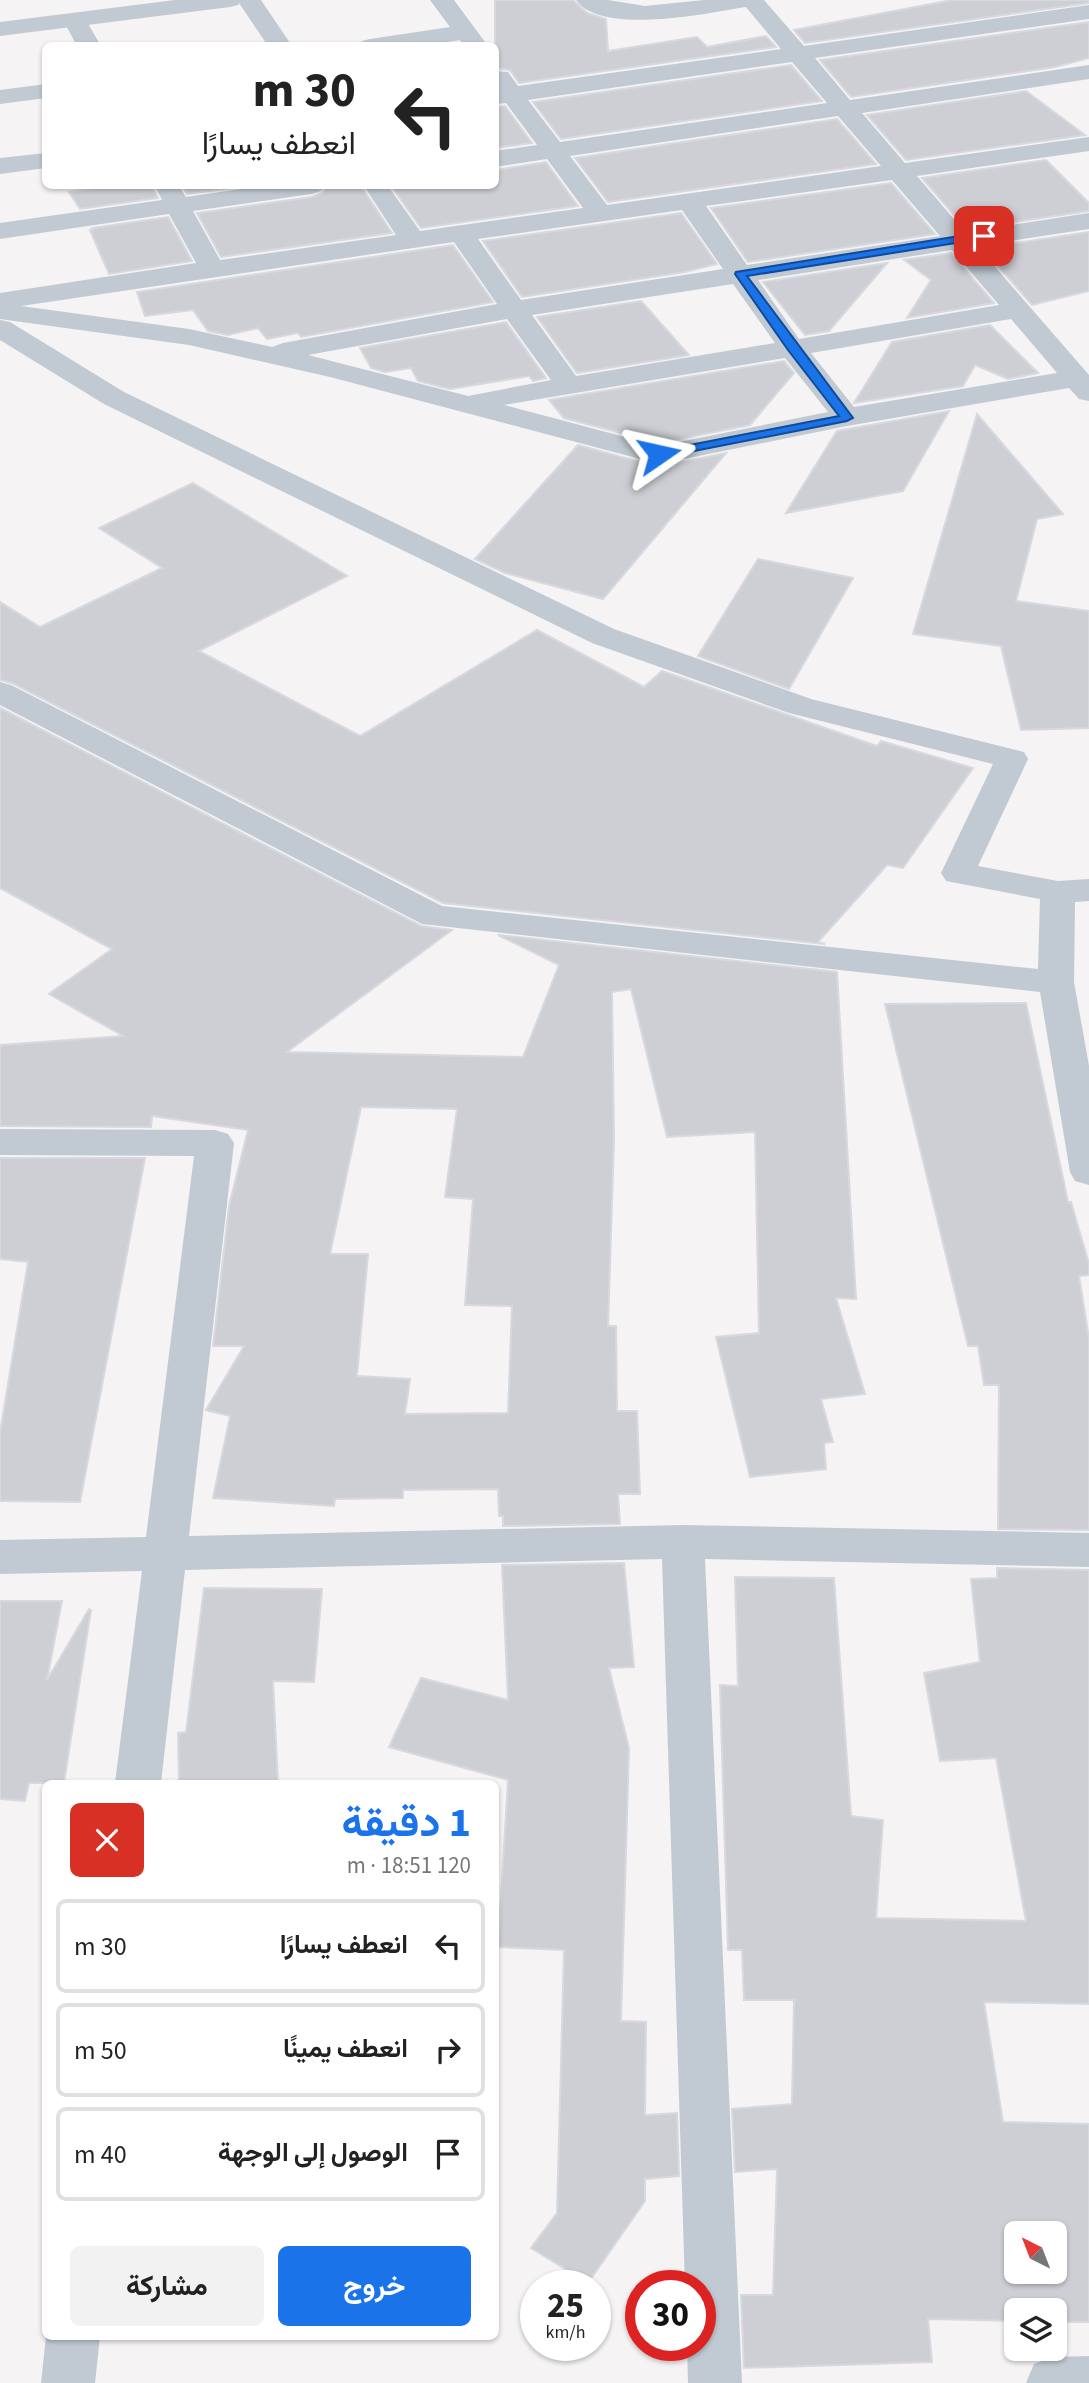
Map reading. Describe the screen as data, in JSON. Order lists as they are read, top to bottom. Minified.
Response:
{"north":"top left","page":{"turn":["30 m","انعطف يسارًا"],"heading":["1 دقيقة","120 m · 18:51"],"list":[{"name":"انعطف يسارًا","value":"30 m"},{"name":"انعطف يمينًا","value":"50 m"},{"name":"الوصول إلى الوجهة","value":"40 m"}],"buttons":["خروج","مشاركة"],"speed":"25 km/h","limit":"30"}}
